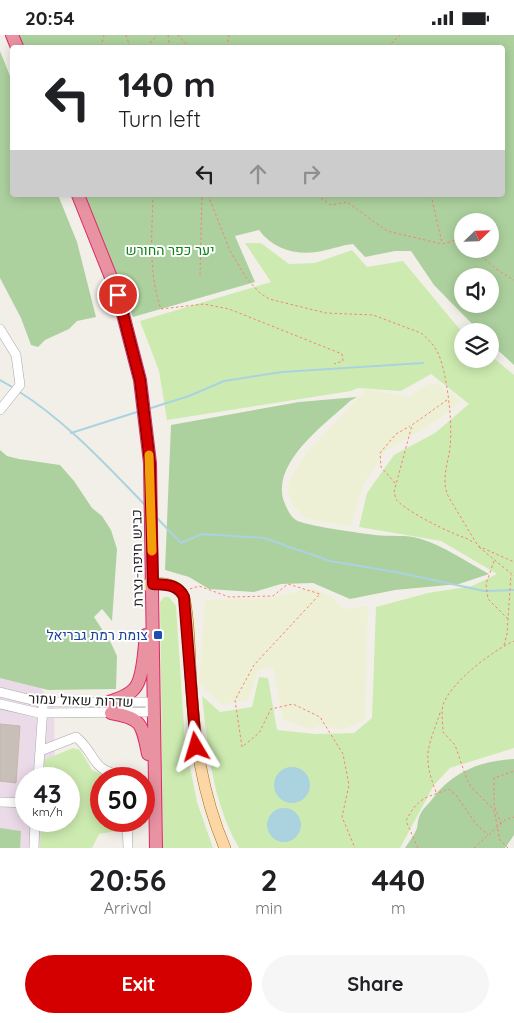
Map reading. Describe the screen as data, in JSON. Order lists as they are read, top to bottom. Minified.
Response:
{"streets":{"highway":["כביש חיפה-נצרת"],"street":["שדרות שאול עמור"]},"crossings":[["כביש חיפה-נצרת","שדרות שאול עמור"]],"parks":["יער כפר החורש"],"places":{"transit":["צומת רמת גבריאל"]},"north":"top right","page":{"status":"20:54","turn":["140 m","Turn left"],"speed":"43 km/h","limit":"50","eta":["20:56","Arrival","2","min","440","m"],"buttons":["Exit","Share"]}}
